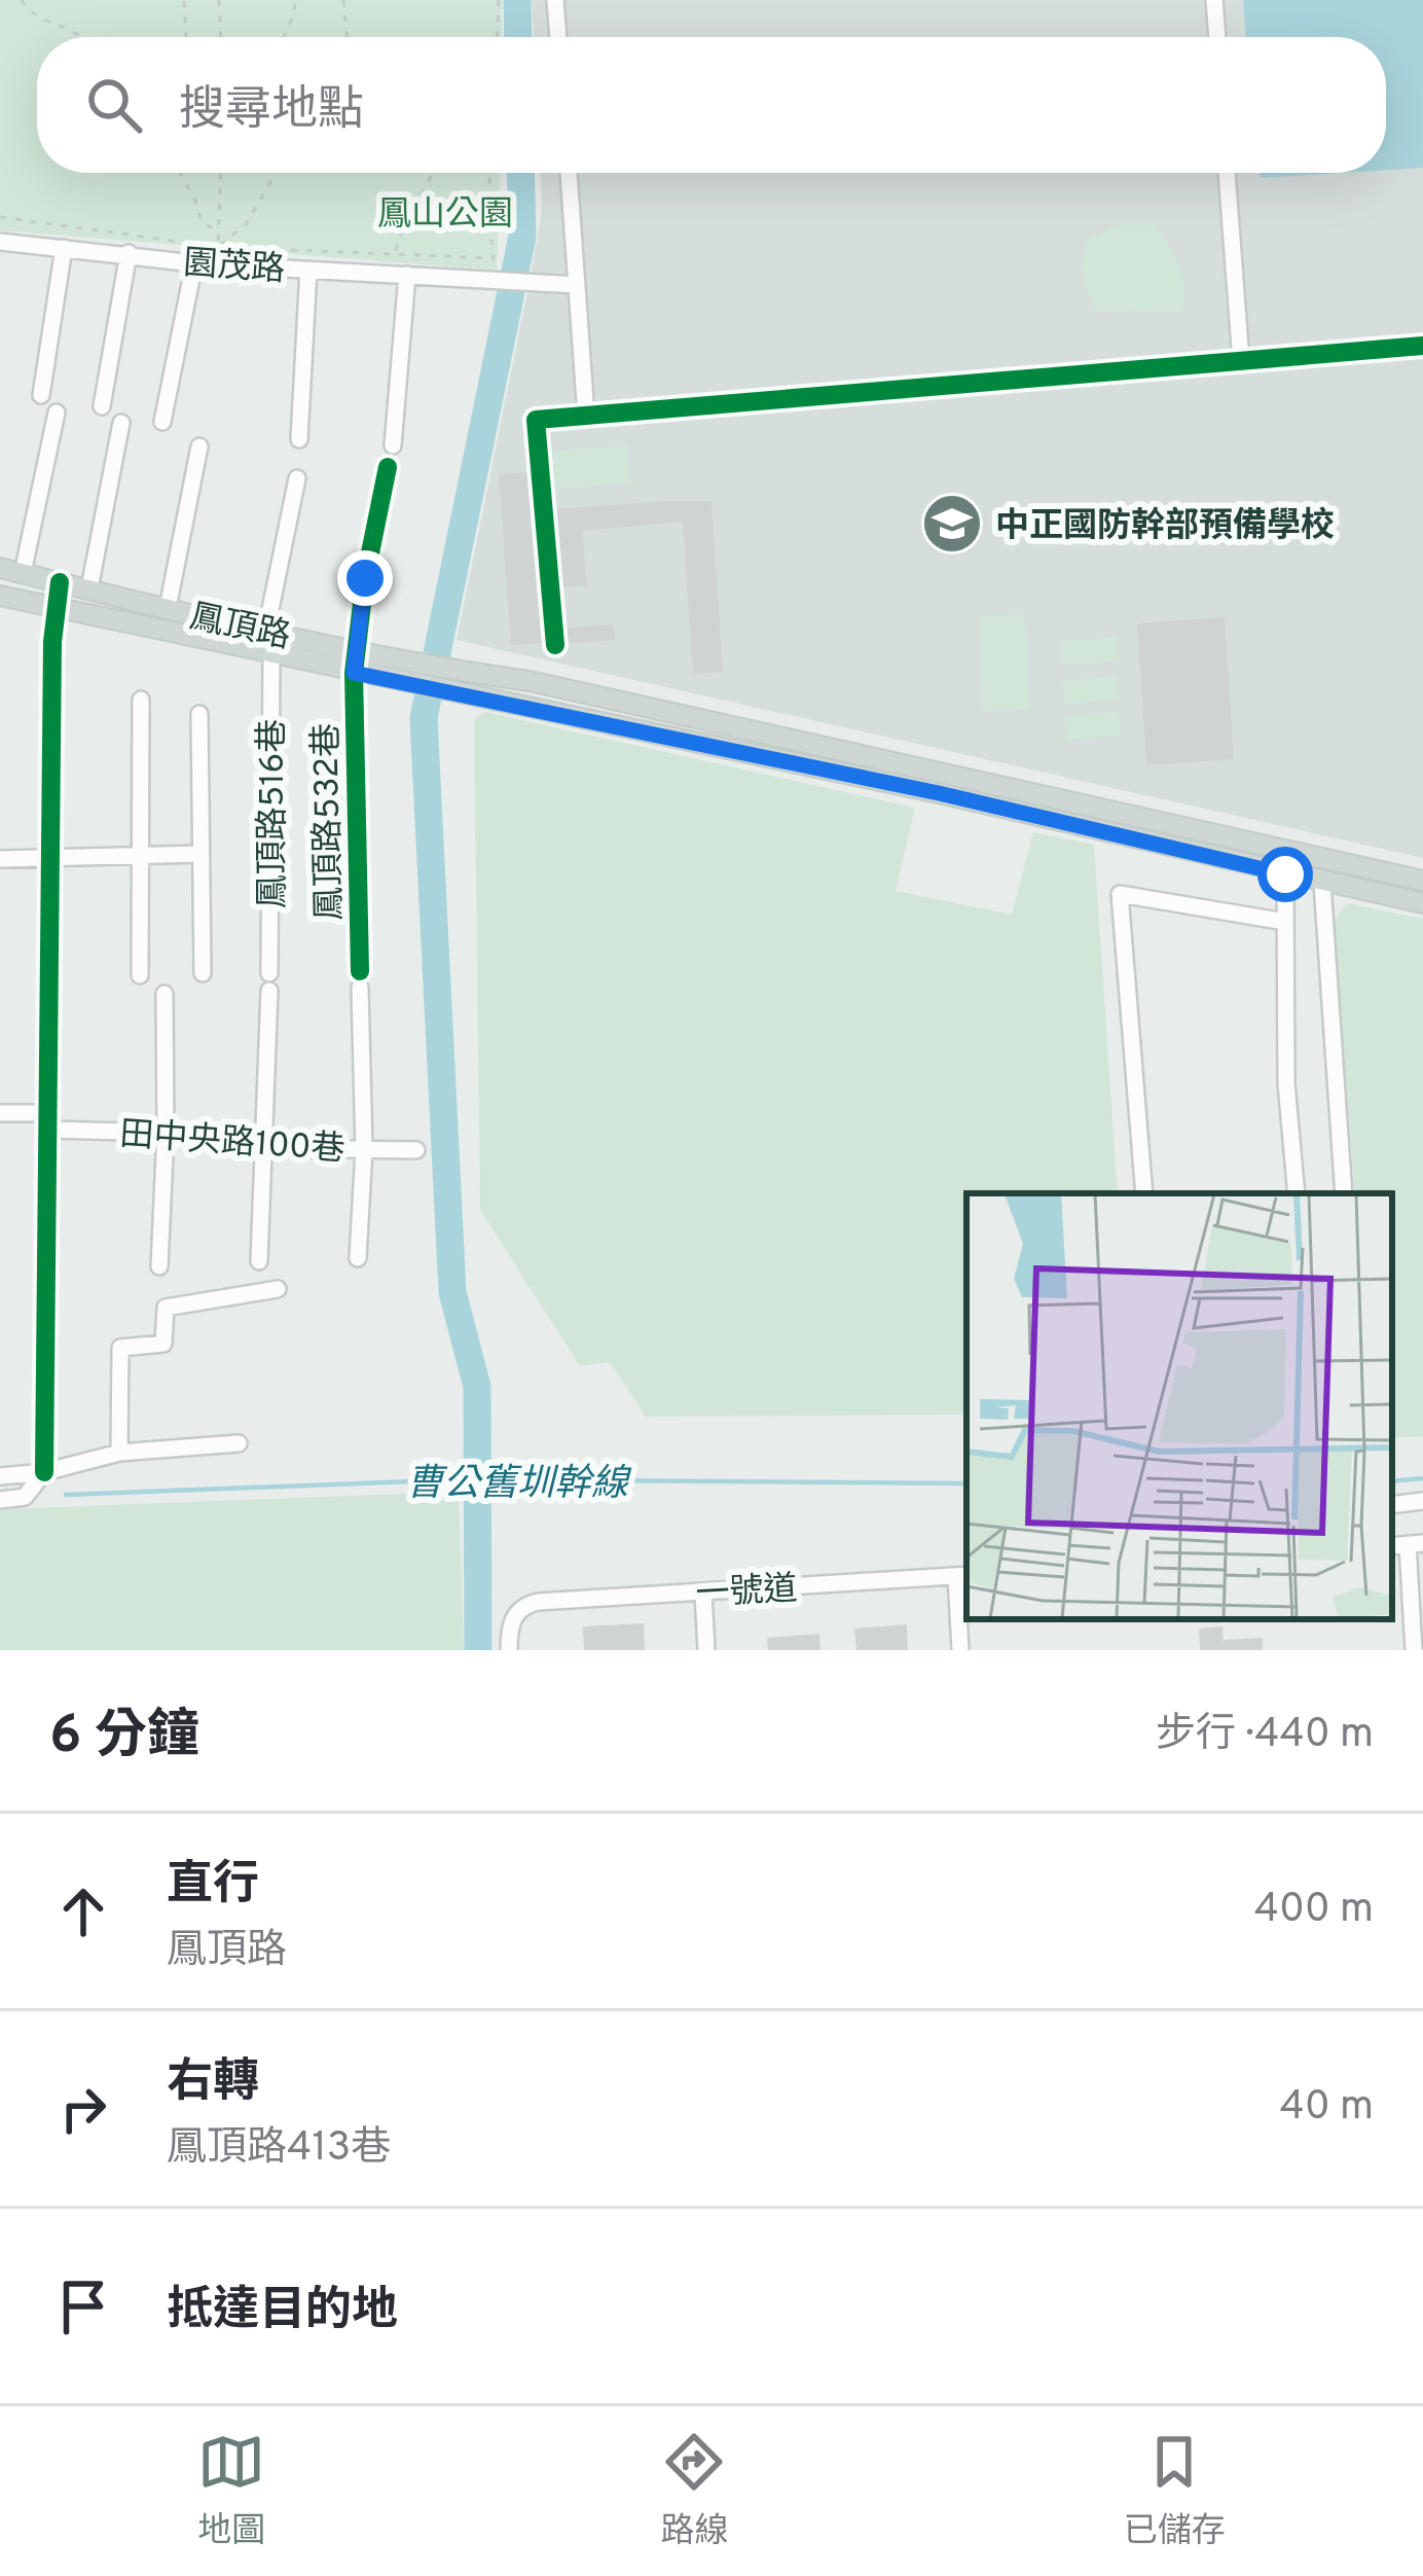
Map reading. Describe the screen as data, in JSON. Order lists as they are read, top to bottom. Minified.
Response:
{"streets":{"main road":["鳳頂路"],"street":["園茂路","鳳頂路516巷","鳳頂路532巷","田中央路100巷","一號道"]},"crossings":[["鳳頂路","鳳頂路516巷"],["鳳頂路","鳳頂路532巷"],["鳳頂路516巷","田中央路100巷"],["鳳頂路532巷","田中央路100巷"]],"water":["曹公舊圳幹線"],"parks":["鳳山公園"],"places":{"school or university":["中正國防幹部預備學校"]},"page":{"search":"搜尋地點","heading":["6 分鐘","步行 · 440 m"],"list":[["直行","鳳頂路","400 m"],["右轉","鳳頂路413巷","40 m"],"抵達目的地"],"nav":["地圖","路線","已儲存"]}}
